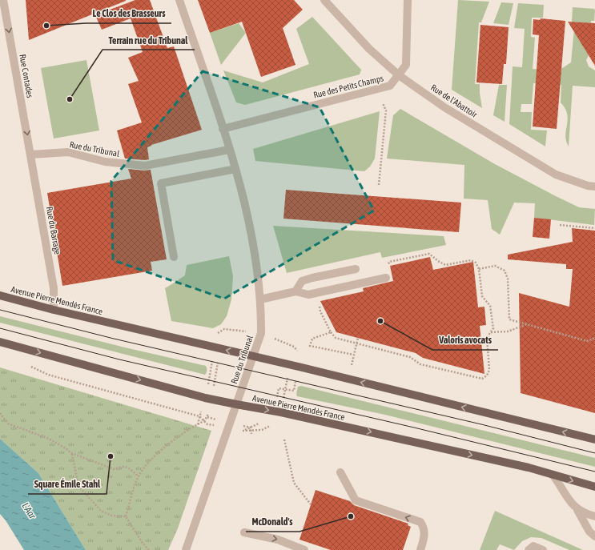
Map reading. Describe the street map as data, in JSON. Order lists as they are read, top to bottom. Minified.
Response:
{"streets":{"main road":["Avenue Pierre Mendès France"],"street":["Rue Contades","Rue des Petits Champs","Rue de l'Abattoir","Rue du Tribunal","Rue du Barrage"]},"crossings":[["Rue Contades","Rue du Tribunal"],["Rue Contades","Rue du Barrage"],["Rue des Petits Champs","Rue de l'Abattoir"],["Rue des Petits Champs","Rue du Tribunal"],["Rue du Tribunal","Rue du Barrage"],["Rue du Tribunal","Avenue Pierre Mendès France"],["Rue du Barrage","Avenue Pierre Mendès France"]],"one_way":["Rue Contades"],"water":["L'Aar"],"places":["Le Clos des Brasseurs","Terrain rue du Tribunal","Valoris avocats","Square Émile Stahl","McDonald's"]}
